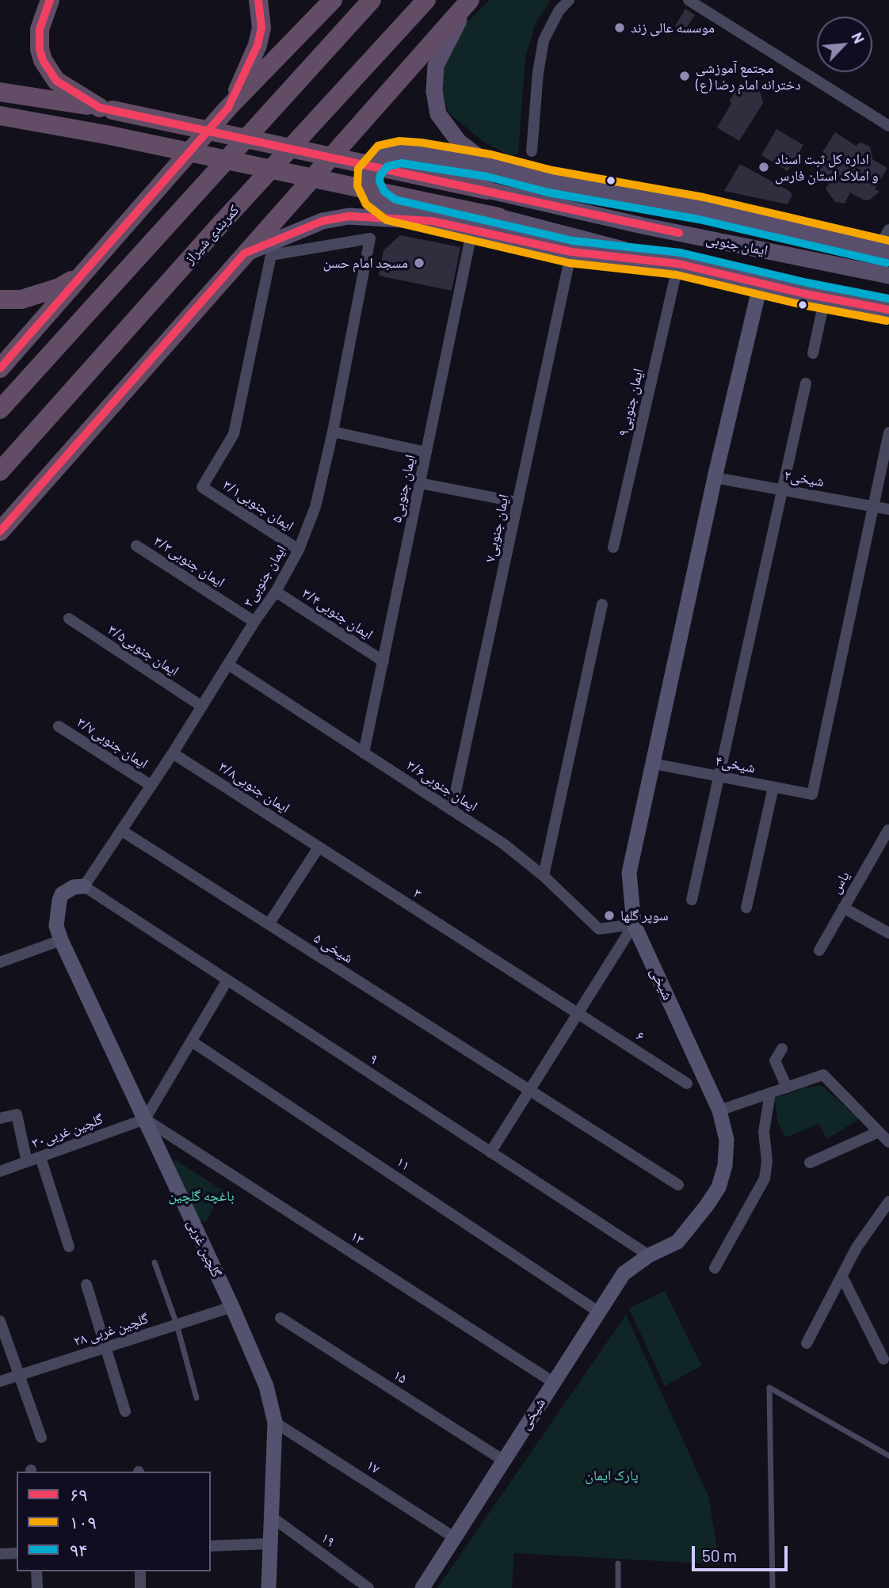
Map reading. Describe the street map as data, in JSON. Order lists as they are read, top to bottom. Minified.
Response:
{"streets":{"highway":["کمربندی شیراز"],"main road":["ایمان جنوبی"],"street":["ایمان جنوبی۹","شیخی۲","ایمان جنوبی۵","ایمان جنوبی۳/۱","ایمان جنوبی۷","ایمان جنوبی۳/۳","ایمان جنوبی۳","ایمان جنوبی۳/۴","ایمان جنوبی۳/۵","ایمان جنوبی۳/۷","شیخی۴","ایمان جنوبی۳/۶","ایمان جنوبی۳/۸","یاس","۳","شیخی ۵","شیخی","۶","۹","گلچین غربی۳۰","۱۱","۱۳","گلچین غربی","گلچین غربی ۲۸","۱۵","۱۷","۱۹"]},"crossings":[["شیخی۲","شیخی۴"],["شیخی۲","شیخی"],["ایمان جنوبی۵","ایمان جنوبی۳/۴"],["ایمان جنوبی۵","ایمان جنوبی۳/۶"],["ایمان جنوبی۳/۱","ایمان جنوبی۳"],["ایمان جنوبی۷","ایمان جنوبی۳/۶"],["ایمان جنوبی۳/۳","ایمان جنوبی۳"],["ایمان جنوبی۳","ایمان جنوبی۳/۴"],["ایمان جنوبی۳","ایمان جنوبی۳/۵"],["ایمان جنوبی۳","ایمان جنوبی۳/۷"],["ایمان جنوبی۳","ایمان جنوبی۳/۶"],["ایمان جنوبی۳","ایمان جنوبی۳/۸"],["ایمان جنوبی۳","شیخی ۵"],["ایمان جنوبی۳","۹"],["شیخی۴","شیخی"],["ایمان جنوبی۳/۶","شیخی"],["ایمان جنوبی۳/۸","۳"],["۳","۶"],["شیخی","۹"],["شیخی","۱۱"],["شیخی","۱۳"],["شیخی","۱۵"],["شیخی","۱۷"],["گلچین غربی۳۰","۱۳"],["گلچین غربی۳۰","گلچین غربی"],["۱۳","گلچین غربی"],["گلچین غربی","گلچین غربی ۲۸"],["گلچین غربی","۱۷"],["گلچین غربی","۱۹"]],"parks":["باغچه گلچین","پارک ایمان"],"places":["موسسه عالی زند","مجتمع آموزشی دخترانه امام رضا (ع)","اداره کل ثبت اسناد و املاک استان فارس","مسجد امام حسن","سوپر گلها"],"lines":["transit line ۶۹","transit line ۱۰۹","transit line ۹۴"],"legend":["۶۹","۱۰۹","۹۴"],"scale_bar":"50 m","north":"top right"}
